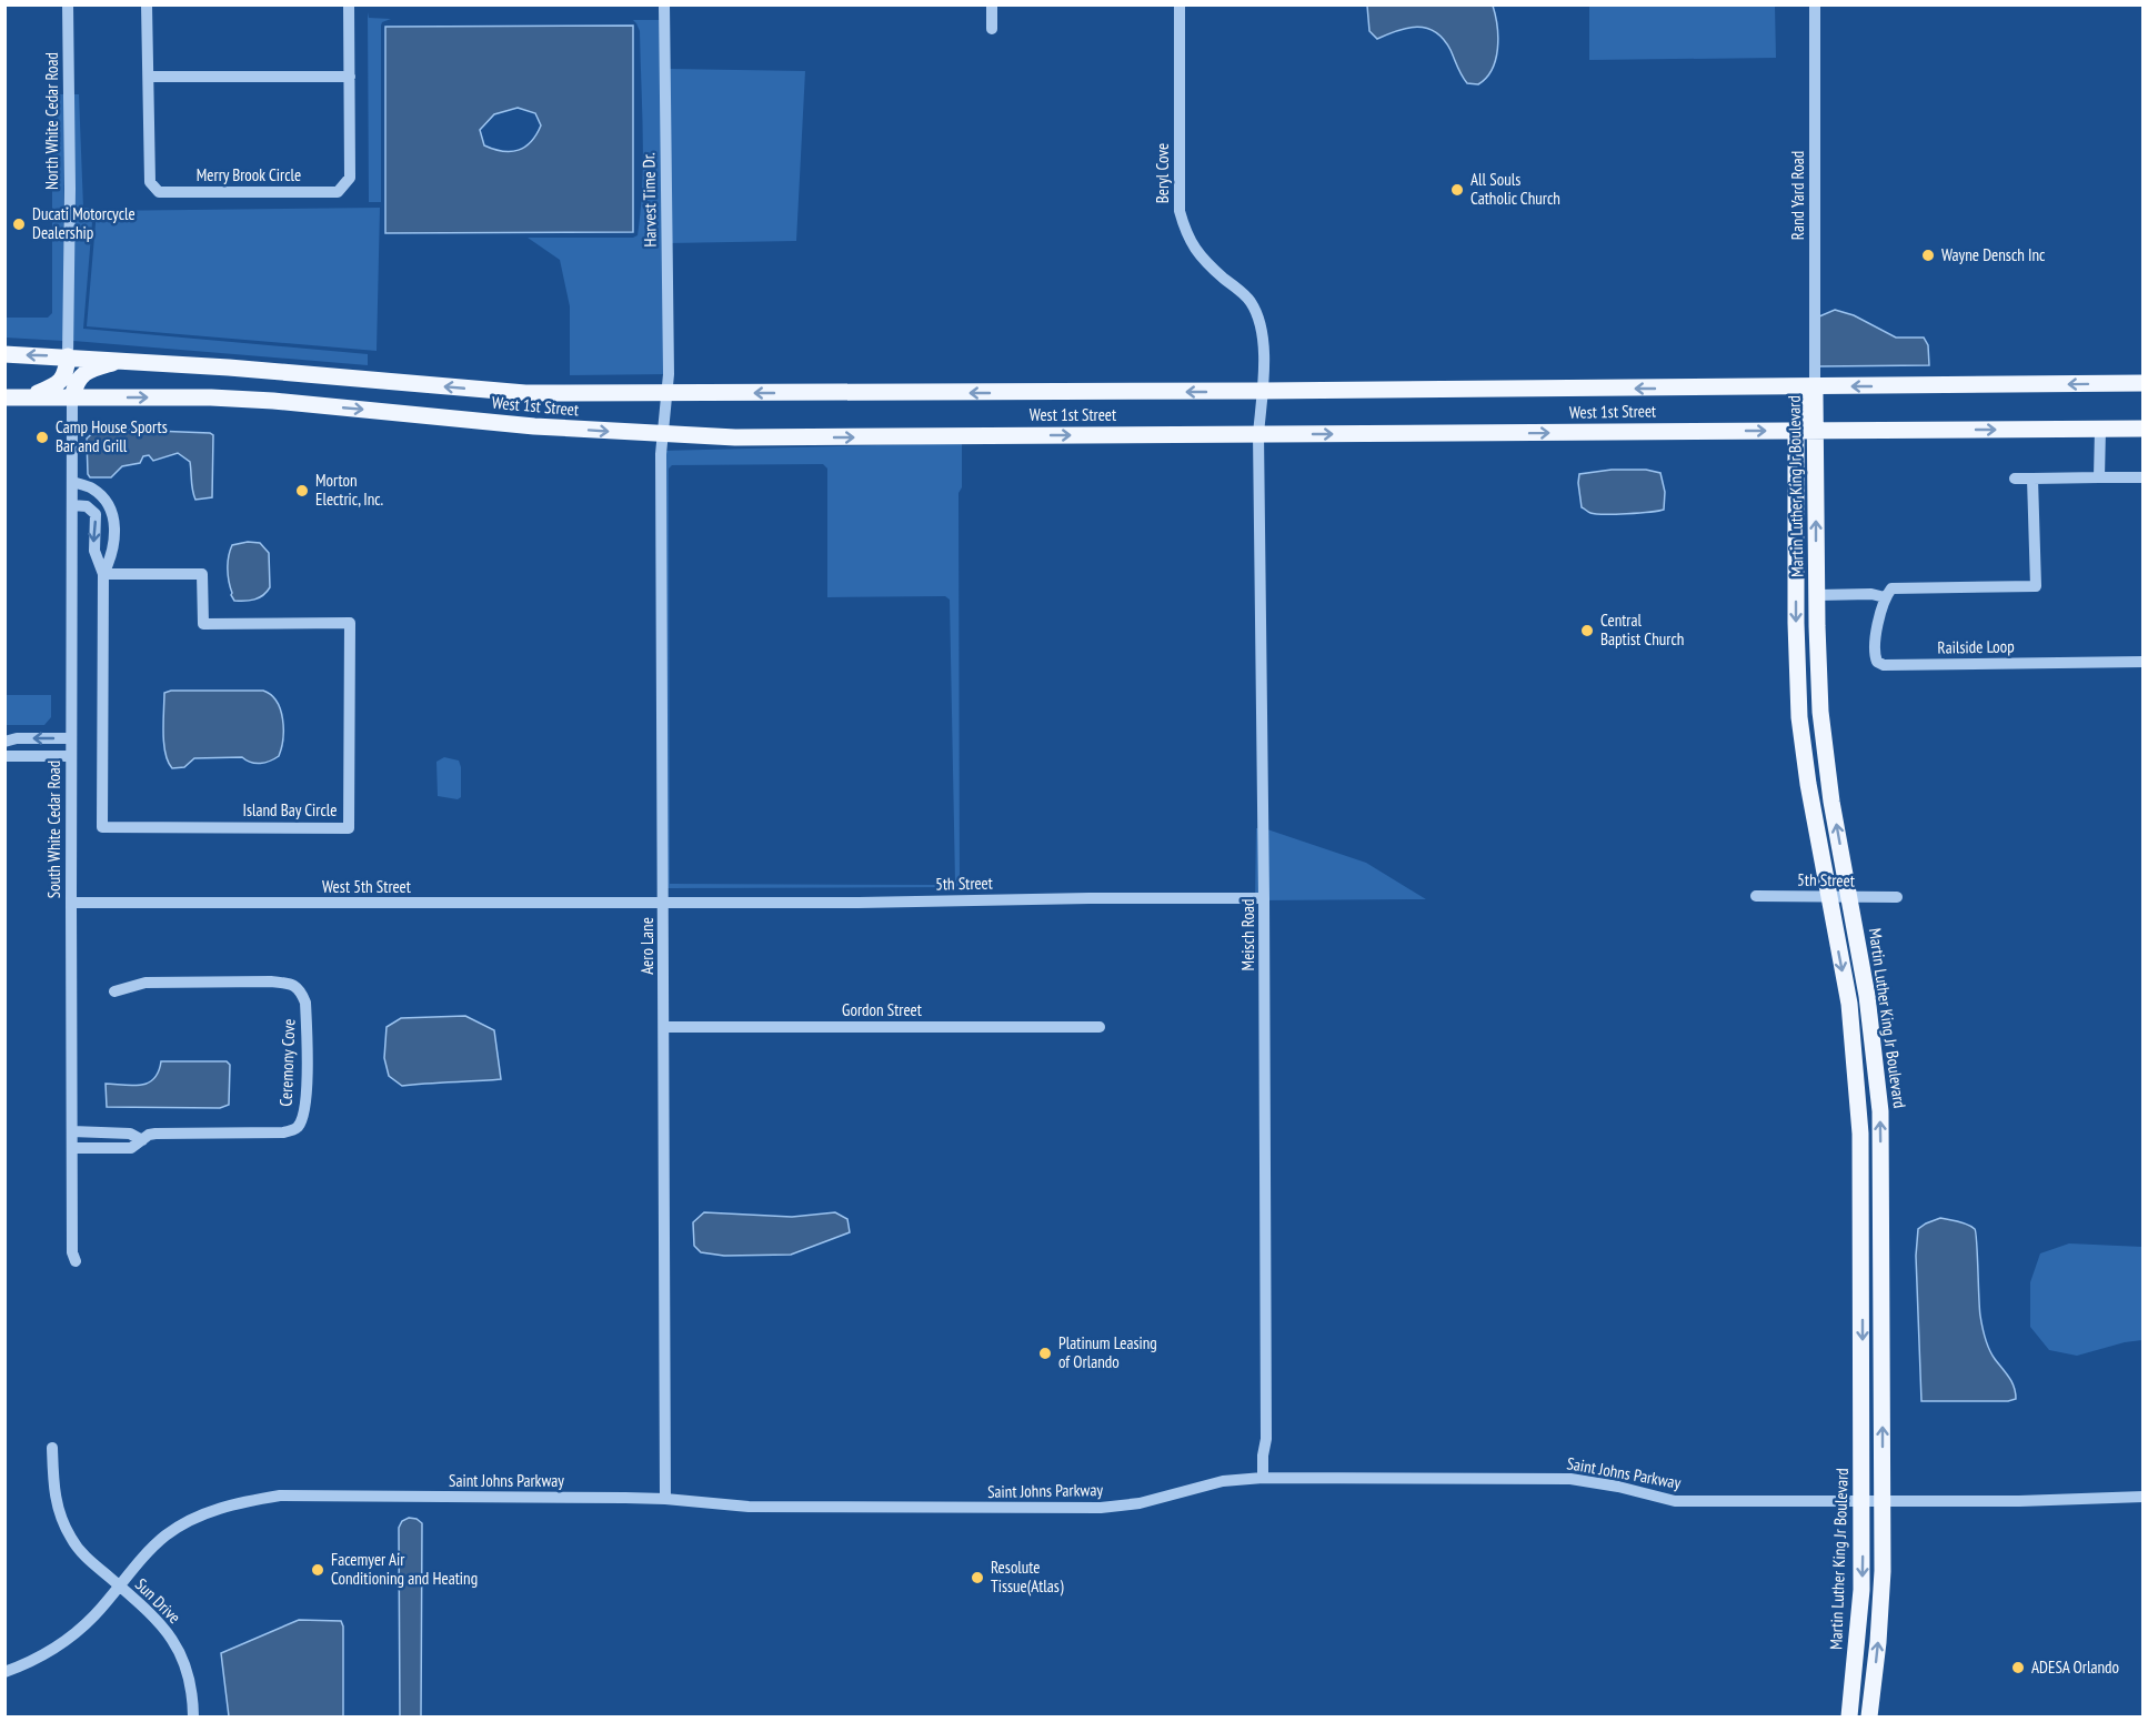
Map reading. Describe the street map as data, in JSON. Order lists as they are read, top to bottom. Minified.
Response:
{"streets":{"main road":["West 1st Street","Martin Luther King Jr Boulevard"],"street":["North White Cedar Road","Beryl Cove","Merry Brook Circle","Rand Yard Road","Harvest Time Dr.","Railside Loop","Island Bay Circle","South White Cedar Road","5th Street","West 5th Street","Meisch Road","Aero Lane","Gordon Street","Ceremony Cove","Saint Johns Parkway","Sun Drive"]},"crossings":[["North White Cedar Road","West 1st Street"],["Beryl Cove","West 1st Street"],["Beryl Cove","Meisch Road"],["Rand Yard Road","West 1st Street"],["Rand Yard Road","Martin Luther King Jr Boulevard"],["Harvest Time Dr.","West 1st Street"],["Harvest Time Dr.","Aero Lane"],["West 1st Street","Martin Luther King Jr Boulevard"],["West 1st Street","South White Cedar Road"],["West 1st Street","Meisch Road"],["West 1st Street","Aero Lane"],["Martin Luther King Jr Boulevard","5th Street"],["Martin Luther King Jr Boulevard","Saint Johns Parkway"],["Island Bay Circle","South White Cedar Road"],["South White Cedar Road","West 5th Street"],["South White Cedar Road","Ceremony Cove"],["5th Street","West 5th Street"],["5th Street","Meisch Road"],["5th Street","Aero Lane"],["West 5th Street","Aero Lane"],["Meisch Road","Saint Johns Parkway"],["Aero Lane","Gordon Street"],["Aero Lane","Saint Johns Parkway"],["Saint Johns Parkway","Sun Drive"]],"places":["All Souls Catholic Church","Ducati Motorcycle Dealership","Wayne Densch Inc","Camp House Sports Bar and Grill","Morton Electric, Inc.","Central Baptist Church","Platinum Leasing of Orlando","Facemyer Air Conditioning and Heating","Resolute Tissue(Atlas)","ADESA Orlando"]}
